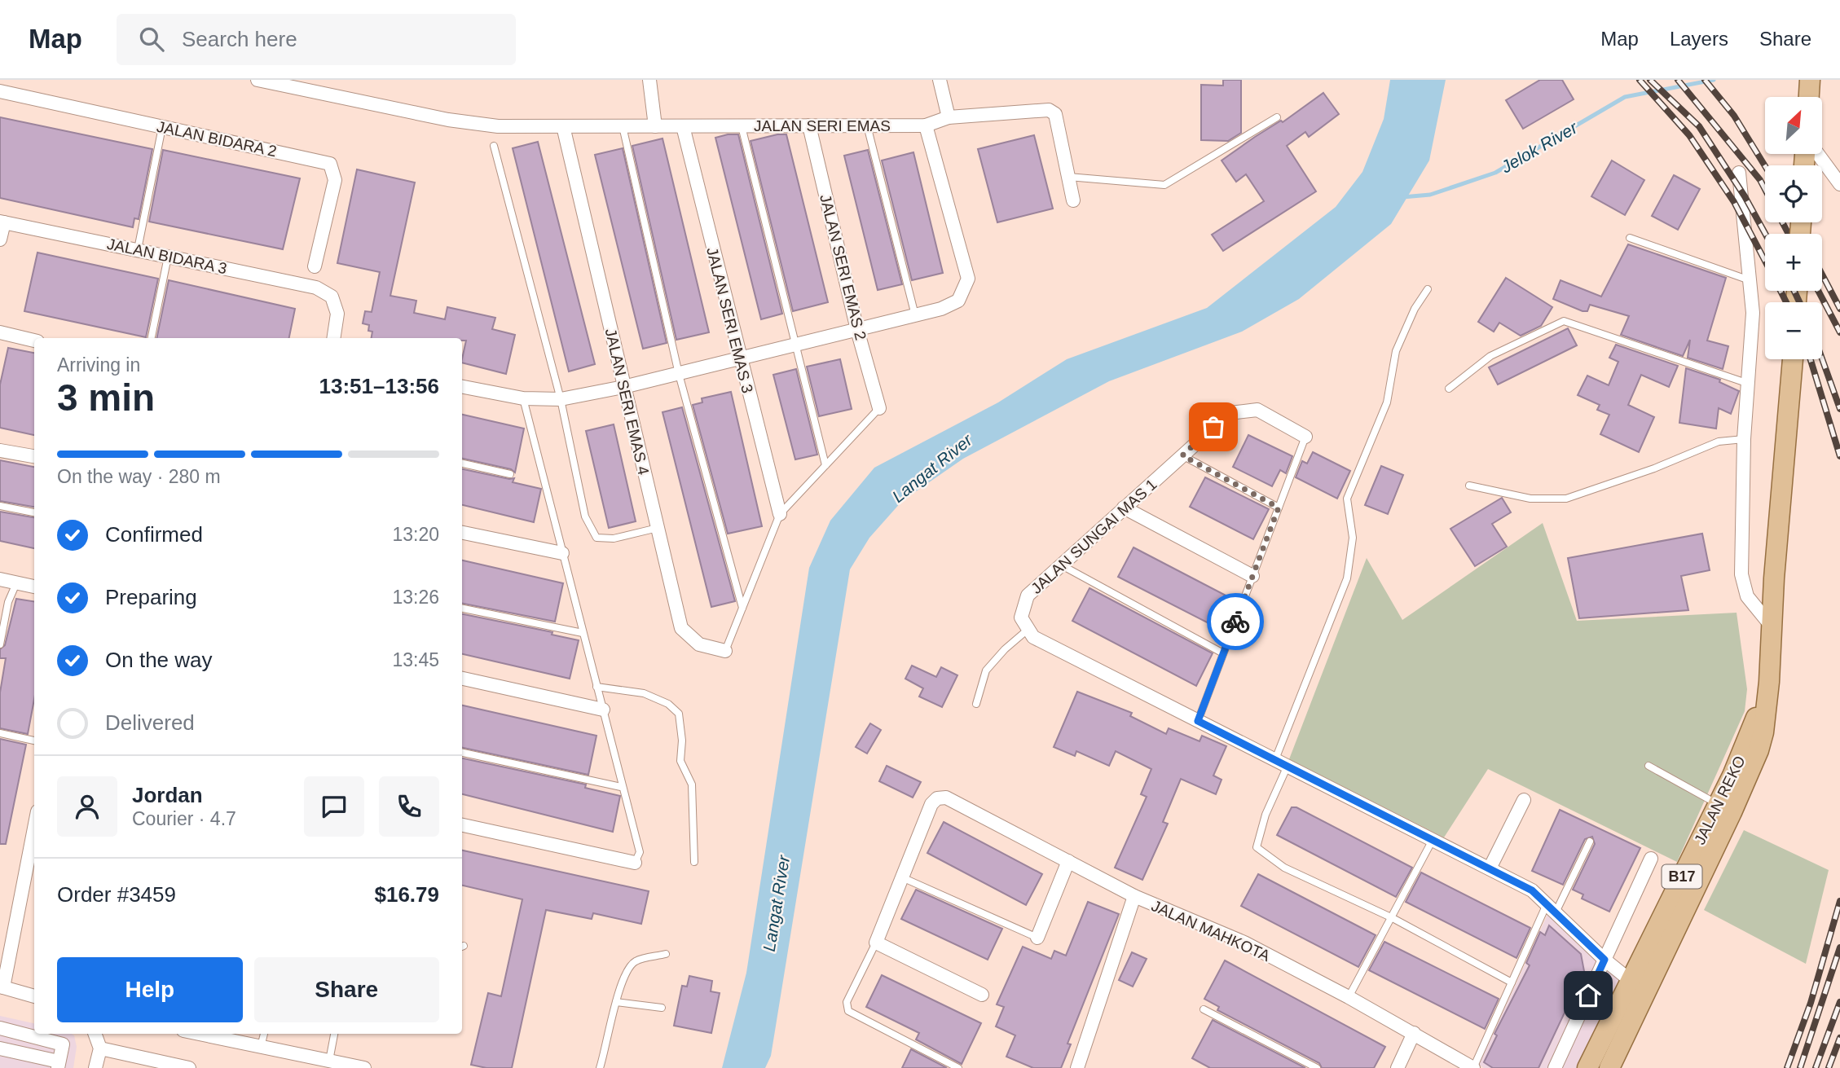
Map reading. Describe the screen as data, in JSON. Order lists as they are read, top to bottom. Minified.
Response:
{"streets":{"main road":["JALAN REKO","B17"],"street":["JALAN SERI EMAS","JALAN BIDARA 2","JALAN BIDARA 3","JALAN SERI EMAS 2","JALAN SERI EMAS 3","JALAN SERI EMAS 4","JALAN SUNGAI MAS 1","JALAN MAHKOTA"]},"crossings":[["JALAN SERI EMAS","JALAN SERI EMAS 2"],["JALAN SERI EMAS","JALAN SERI EMAS 3"],["JALAN SERI EMAS","JALAN SERI EMAS 4"]],"water":["Jelok River","Langat River"],"north":"top right","page":{"header":"Map","search":"Search here","nav":["Map","Layers","Share"],"map_buttons":["+","−"],"heading":["3 min","Arriving in","13:51–13:56"],"panel":["Jordan","Courier · 4.7","Order #3459","$16.79"],"bar":"On the way · 280 m","list":[["Confirmed","13:20"],["Preparing","13:26"],["On the way","13:45"],"Delivered"],"buttons":["Help","Share"]}}
